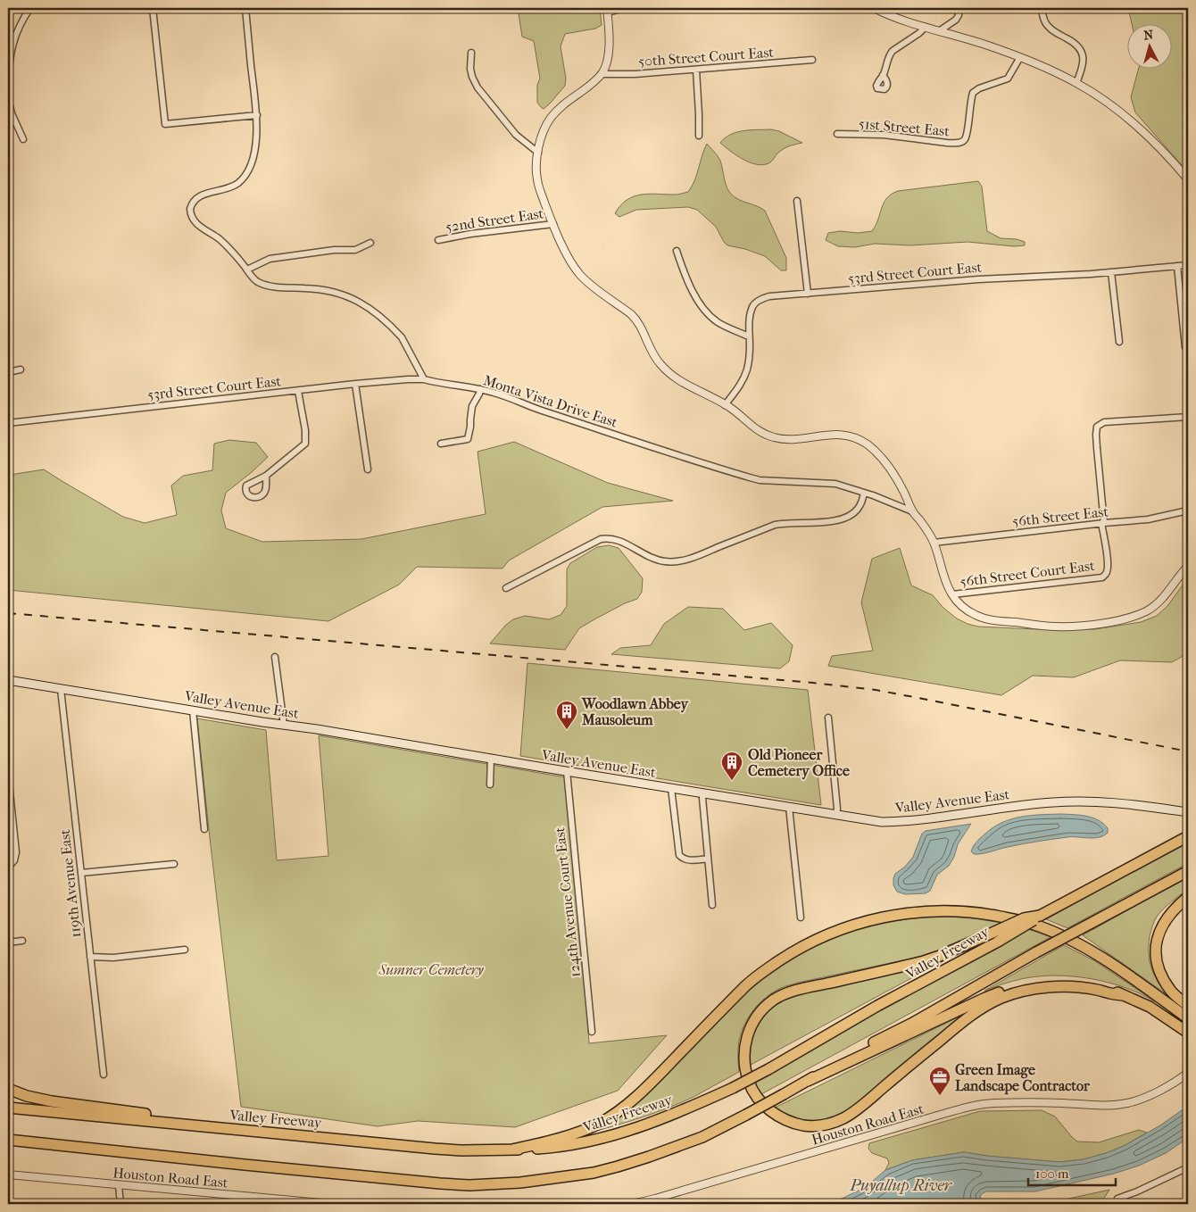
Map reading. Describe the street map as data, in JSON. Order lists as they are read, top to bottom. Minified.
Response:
{"streets":{"highway":["Valley Freeway"],"main road":["Valley Avenue East"],"street":["50th Street Court East","51st Street East","52nd Street East","53rd Street Court East","Monta Vista Drive East","56th Street East","56th Street Court East","119th Avenue East","124th Avenue Court East","Houston Road East"]},"crossings":[["53rd Street Court East","Monta Vista Drive East"],["56th Street East","56th Street Court East"],["Valley Avenue East","119th Avenue East"],["Valley Avenue East","124th Avenue Court East"]],"water":["Puyallup River"],"parks":["Sumner Cemetery"],"places":{"building":["Woodlawn Abbey Mausoleum","Old Pioneer Cemetery Office"],"office":["Green Image Landscape Contractor"]},"scale_bar":"100 m","north":"top"}
